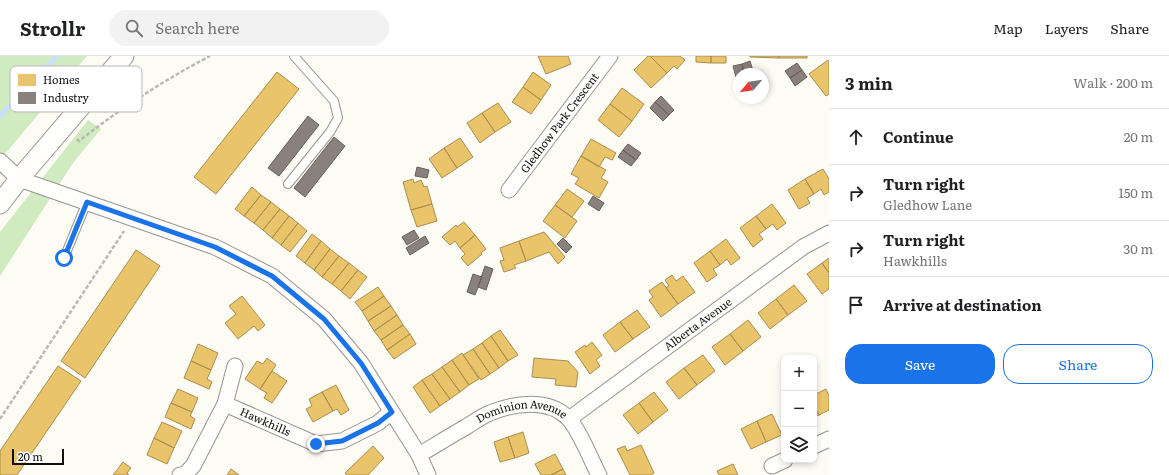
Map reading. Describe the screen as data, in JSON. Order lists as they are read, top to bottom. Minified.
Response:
{"streets":{"street":["Gledhow Park Crescent","Alberta Avenue","Hawkhills","Dominion Avenue"]},"crossings":[["Alberta Avenue","Dominion Avenue"]],"legend":["Homes","Industry"],"scale_bar":"20 m","north":"bottom left","page":{"header":"Strollr","search":"Search here","nav":["Map","Layers","Share"],"heading":["3 min","Walk · 200 m"],"list":[["Continue","20 m"],["Turn right","Gledhow Lane","150 m"],["Turn right","Hawkhills","30 m"],"Arrive at destination"],"buttons":["Save","Share"],"map_buttons":["+","−"],"scale":"20 m"}}
